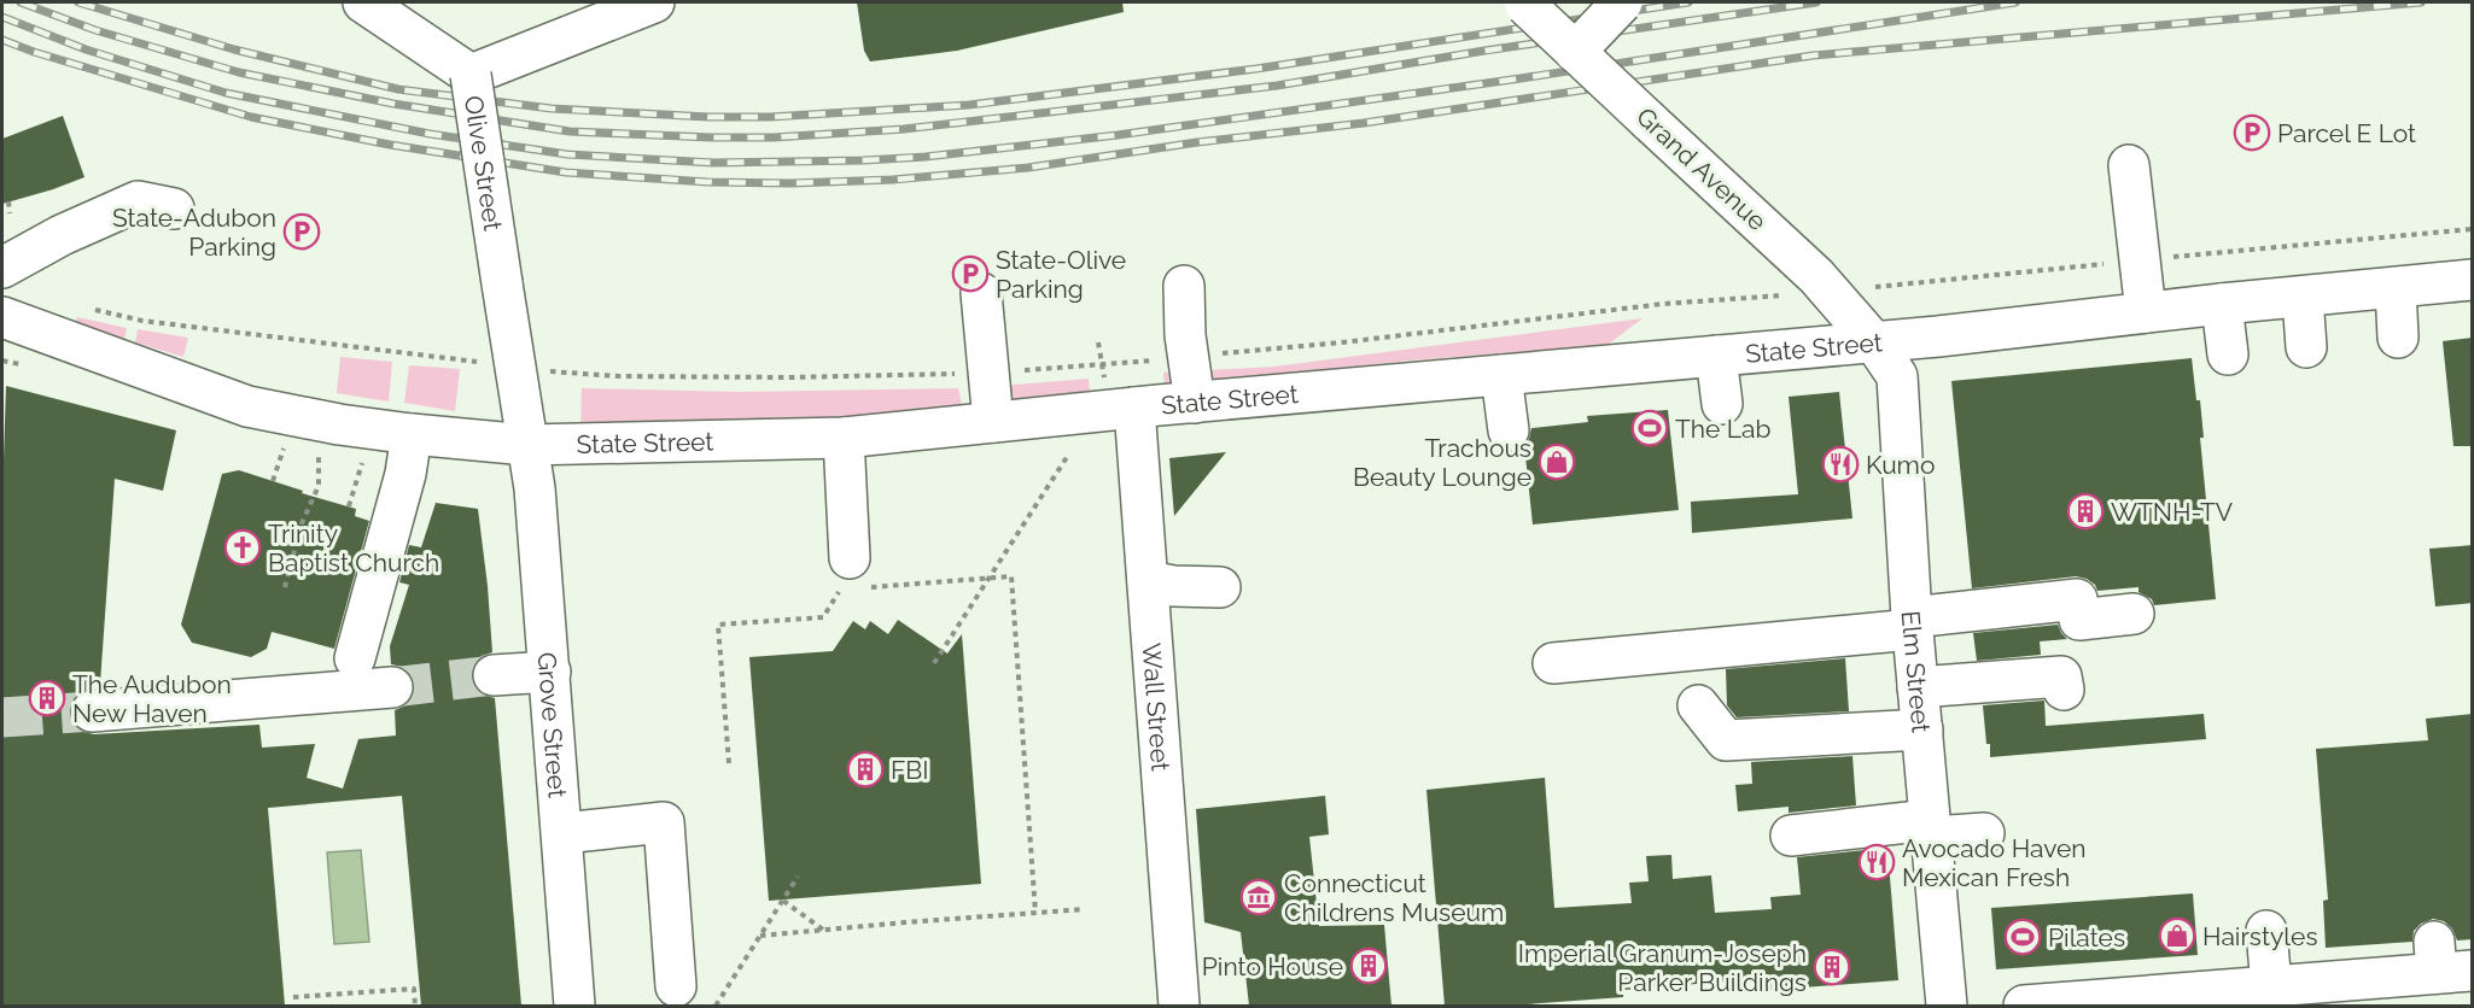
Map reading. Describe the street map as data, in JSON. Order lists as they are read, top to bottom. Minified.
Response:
{"streets":{"main road":["Olive Street","Grand Avenue","State Street","Elm Street","Wall Street","Grove Street"]},"crossings":[["Olive Street","State Street"],["Olive Street","Grove Street"],["Grand Avenue","State Street"],["Grand Avenue","Elm Street"],["State Street","Elm Street"],["State Street","Wall Street"],["State Street","Grove Street"]],"places":{"parking":["Parcel E Lot","State-Adubon Parking","State-Olive Parking"],"sports":["The Lab","Pilates"],"shop":["Trachous Beauty Lounge","Hairstyles"],"restaurant":["Kumo","Avocado Haven Mexican Fresh"],"building":["WTNH-TV","The Audubon New Haven","FBI","Pinto House","Imperial Granum-Joseph Parker Buildings"],"church":["Trinity Baptist Church"],"museum":["Connecticut Childrens Museum"]}}
